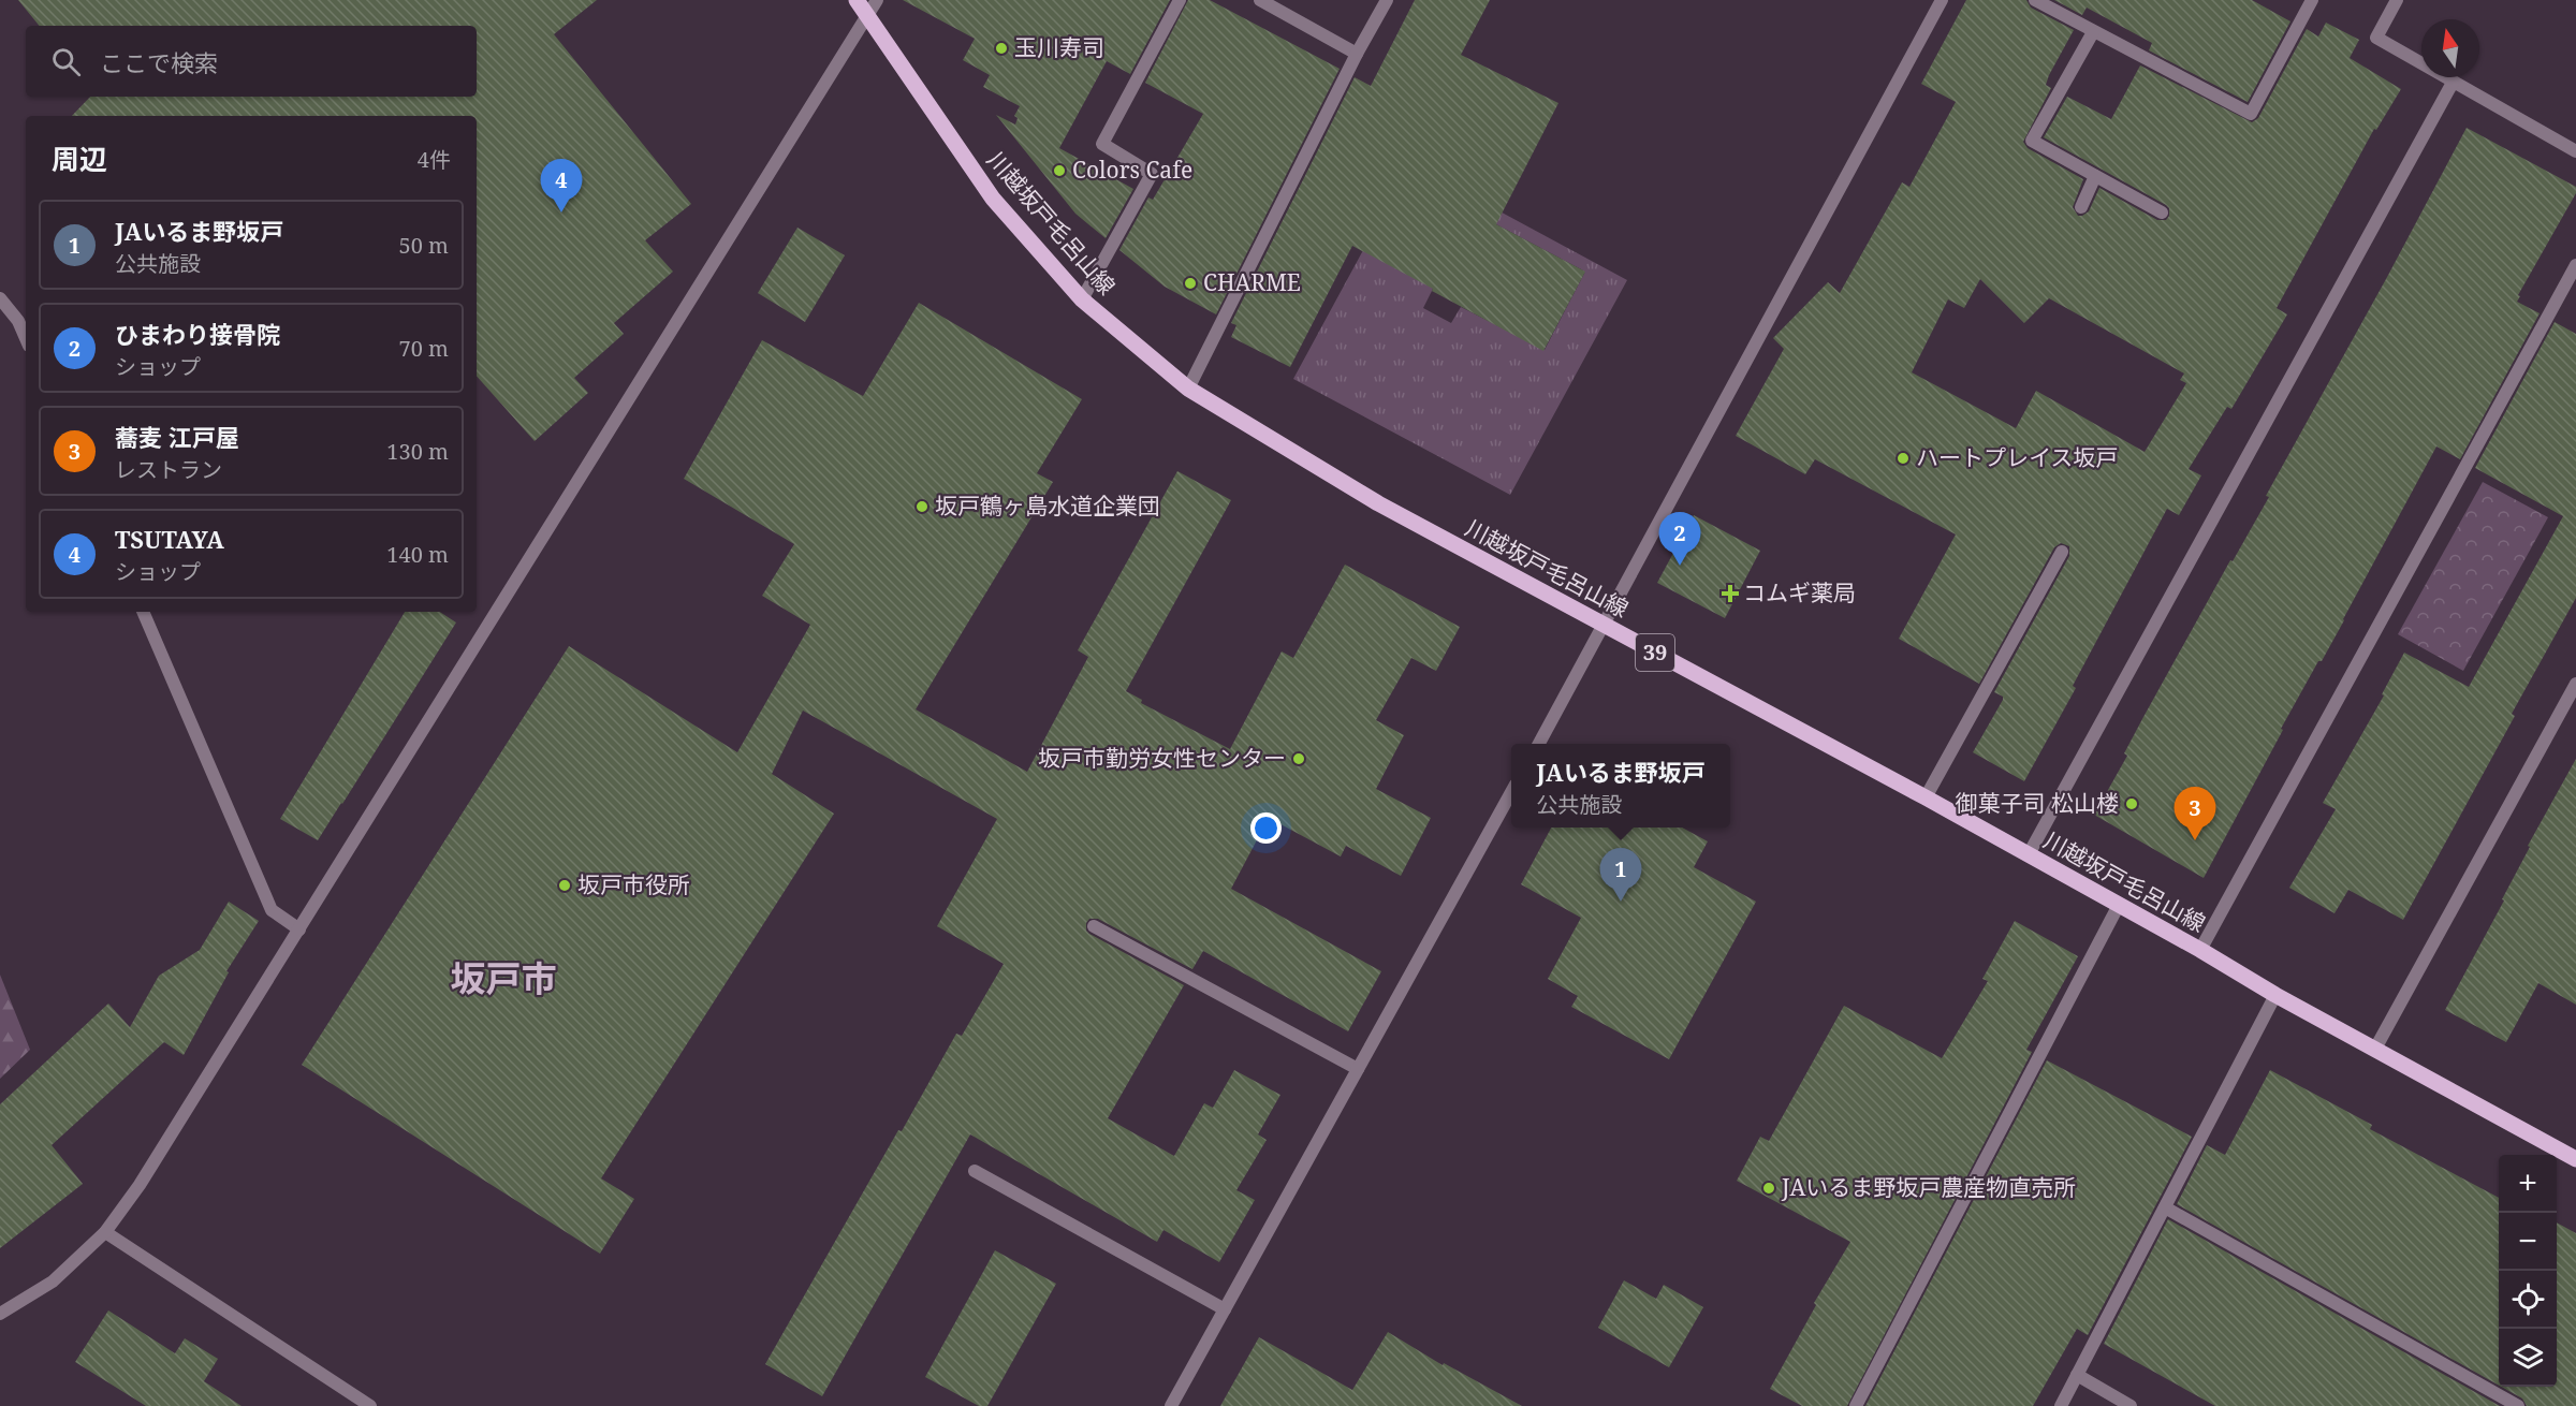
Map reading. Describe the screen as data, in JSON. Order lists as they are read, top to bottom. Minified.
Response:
{"streets":{"main road":["川越坂戸毛呂山線","39"]},"districts":["坂戸市"],"places":{"other":["玉川寿司","Colors Cafe","CHARME","ハートプレイス坂戸","坂戸鶴ヶ島水道企業団","坂戸市勤労女性センター","御菓子司 松山楼","坂戸市役所","JAいるま野坂戸農産物直売所"],"health":["コムギ薬局"]},"north":"top","page":{"search":"ここで検索","heading":["周辺","4件"],"pins":["4","2","3","1"],"list":[{"mark":"1","name":"JAいるま野坂戸","note":"公共施設","value":"50 m"},{"mark":"2","name":"ひまわり接骨院","note":"ショップ","value":"70 m"},{"mark":"3","name":"蕎麦 江戸屋","note":"レストラン","value":"130 m"},{"mark":"4","name":"TSUTAYA","note":"ショップ","value":"140 m"}],"popup":["JAいるま野坂戸","公共施設"],"map_buttons":["+","−"]}}
